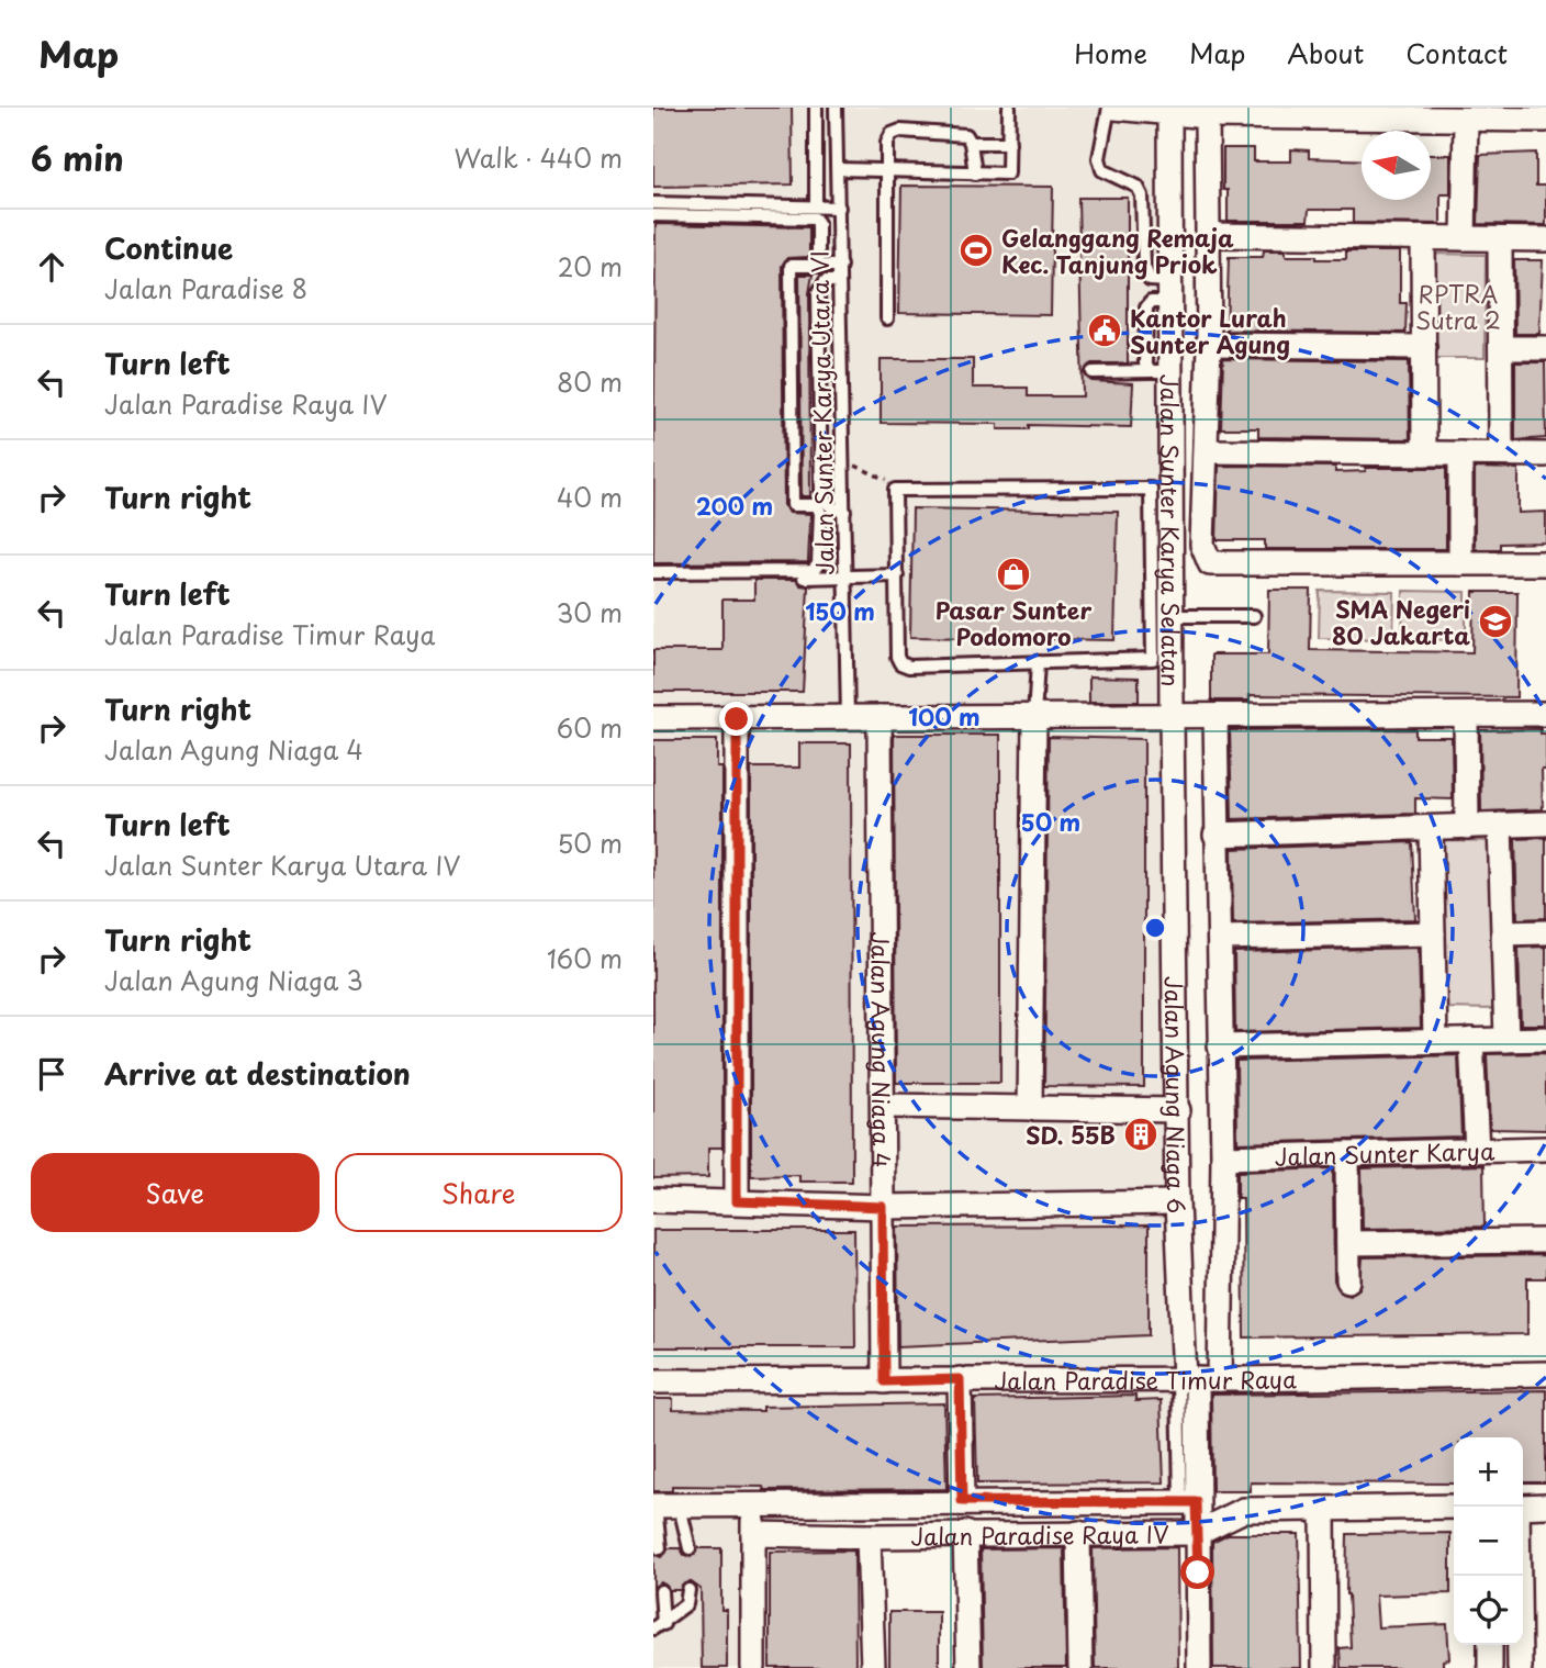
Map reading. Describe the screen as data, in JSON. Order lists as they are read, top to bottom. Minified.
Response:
{"streets":{"street":["Jalan Sunter Karya Selatan","Jalan Agung Niaga 4","Jalan Agung Niaga 6","Jalan Sunter Karya","Jalan Paradise Timur Raya","Jalan Paradise Raya IV"],"lane":["Jalan Sunter Karya Utara VI"]},"crossings":[["Jalan Sunter Karya Selatan","Jalan Agung Niaga 6"],["Jalan Agung Niaga 4","Jalan Paradise Timur Raya"],["Jalan Agung Niaga 6","Jalan Paradise Timur Raya"]],"parks":["RPTRA Sutra 2"],"places":{"sports":["Gelanggang Remaja Kec. Tanjung Priok"],"public building":["Kantor Lurah Sunter Agung"],"shop":["Pasar Sunter Podomoro"],"school or university":["SMA Negeri 80 Jakarta"],"building":["SD. 55B"]},"north":"left","page":{"header":"Map","nav":["Home","Map","About","Contact"],"heading":["6 min","Walk · 440 m"],"list":[["Continue","Jalan Paradise 8","20 m"],["Turn left","Jalan Paradise Raya IV","80 m"],["Turn right","40 m"],["Turn left","Jalan Paradise Timur Raya","30 m"],["Turn right","Jalan Agung Niaga 4","60 m"],["Turn left","Jalan Sunter Karya Utara IV","50 m"],["Turn right","Jalan Agung Niaga 3","160 m"],"Arrive at destination"],"buttons":["Save","Share"],"map_buttons":["+","−"]},"rings":["200 m","150 m","100 m","50 m"]}
